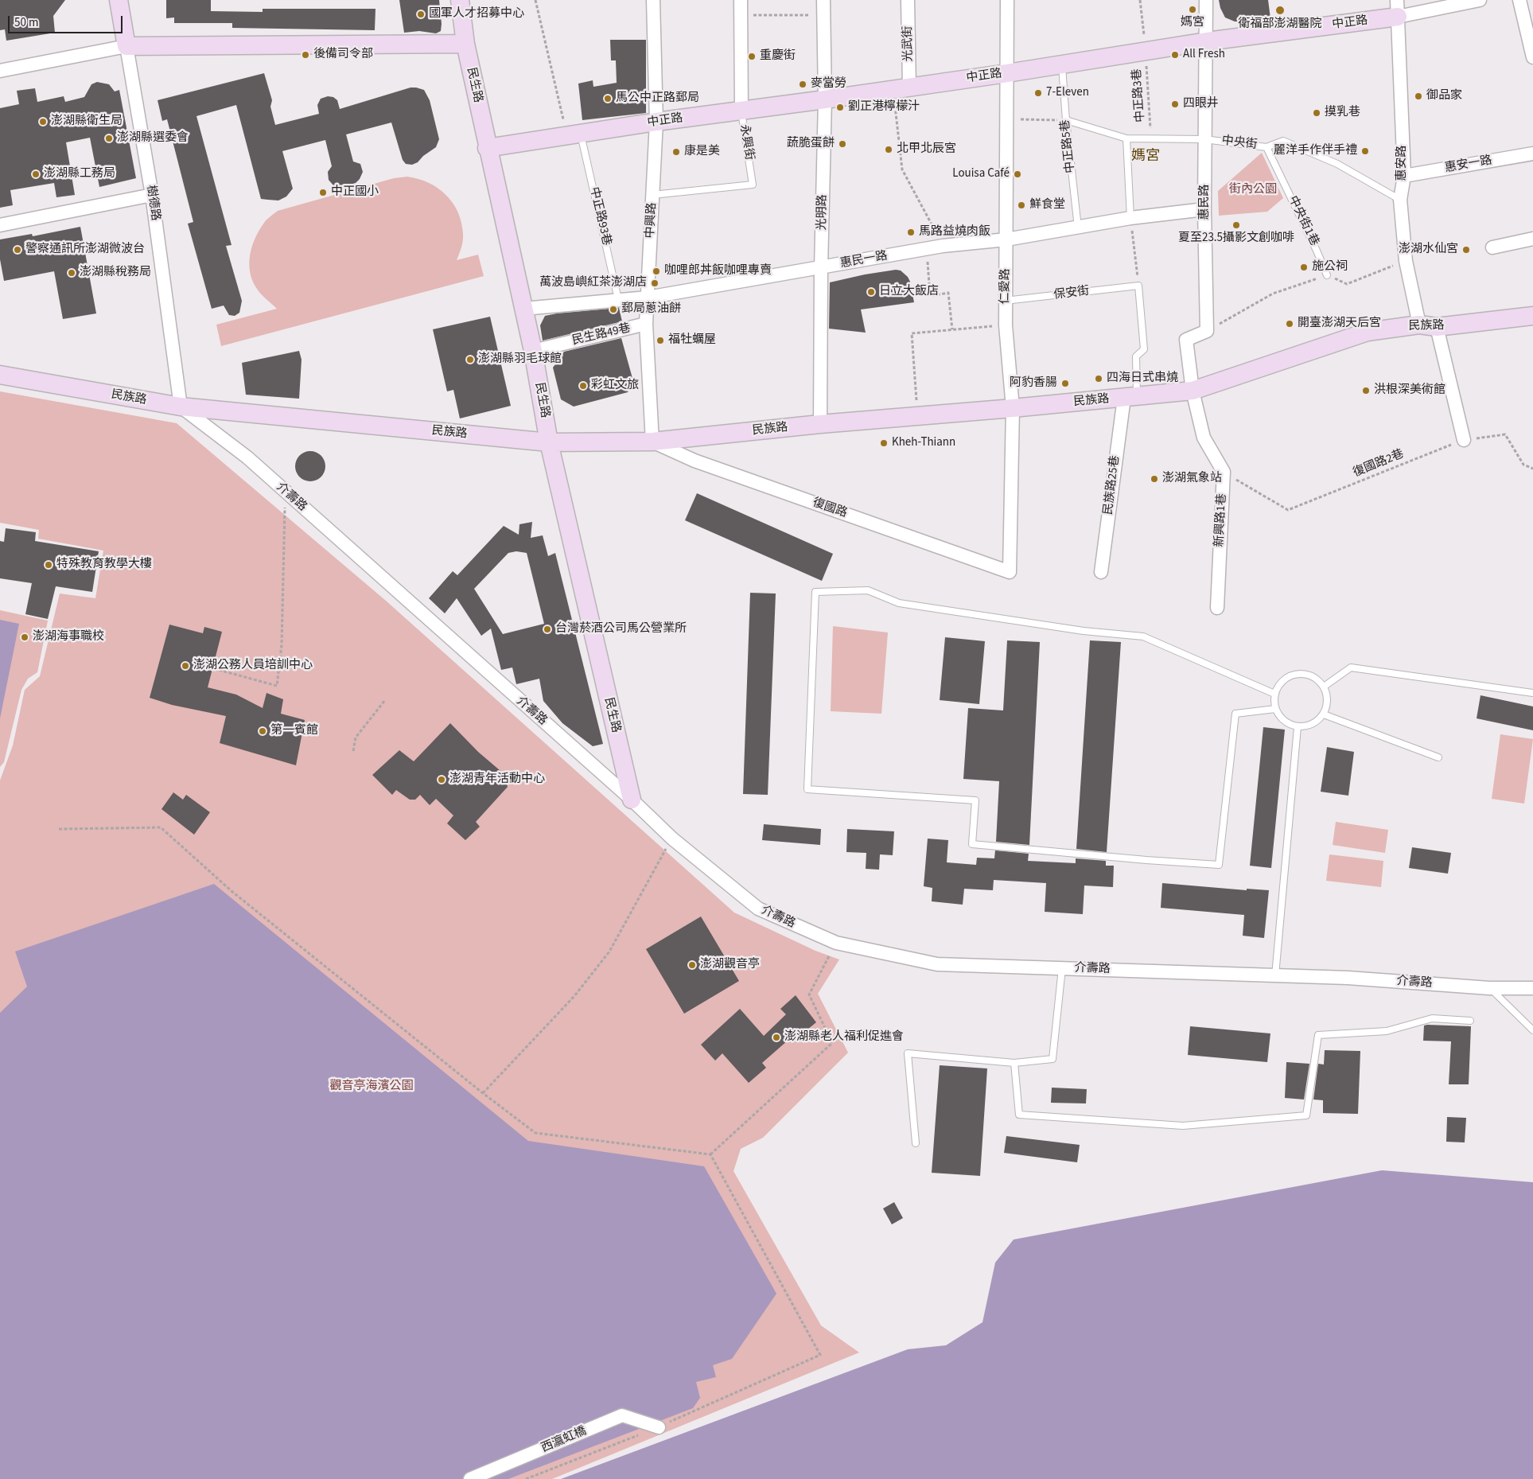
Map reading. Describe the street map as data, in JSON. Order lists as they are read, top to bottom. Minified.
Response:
{"streets":{"main road":["中正路","民生路","樹德路","民族路"],"street":["光武街","永興街","惠安路","惠安一路","惠民路","光明路","中興路","惠民一路","仁愛路","民生路49巷","民族路25巷","介壽路","復國路","新興路1巷","西瀛虹橋"],"lane":["中央街","中正路5巷","中正路93巷","中央街1巷","保安街"],"path":["中正路3巷","復國路2巷"]},"crossings":[["中正路","光武街"],["中正路","民生路"],["中正路","中正路3巷"],["中正路","永興街"],["中正路","中正路5巷"],["中正路","惠安路"],["中正路","惠民路"],["中正路","光明路"],["中正路","中正路93巷"],["中正路","中興路"],["中正路","仁愛路"],["民生路","惠民一路"],["民生路","民族路"],["民生路","民生路49巷"],["民生路","介壽路"],["中正路3巷","中央街"],["永興街","中興路"],["中央街","中正路5巷"],["中央街","惠安路"],["中央街","惠民路"],["中央街","中央街1巷"],["中正路5巷","惠民一路"],["惠安路","惠安一路"],["惠安路","民族路"],["惠民路","惠民一路"],["樹德路","民族路"],["樹德路","介壽路"],["光明路","惠民一路"],["光明路","民族路"],["中正路93巷","惠民一路"],["中興路","惠民一路"],["中興路","民族路"],["中興路","民生路49巷"],["中興路","復國路"],["惠民一路","仁愛路"],["仁愛路","保安街"],["仁愛路","民族路"],["仁愛路","復國路"],["民族路","民族路25巷"],["民族路","介壽路"],["民族路","復國路"],["復國路2巷","新興路1巷"]],"districts":["媽宮"],"parks":["街內公園","觀音亭海濱公園"],"places":["媽宮","衛福部澎湖醫院","國軍人才招募中心","後備司令部","All Fresh","重慶街","麥當勞","7-Eleven","御品家","馬公中正路郵局","四眼井","劉正港檸檬汁","摸乳巷","澎湖縣衛生局","澎湖縣選委會","蔬脆蛋餅","北甲北辰宮","麗洋手作伴手禮","康是美","澎湖縣工務局","Louisa Café","中正國小","鮮食堂","夏至23.5攝影文創咖啡","馬路益燒肉飯","警察通訊所澎湖微波台","澎湖水仙宮","施公祠","咖哩郎丼飯咖哩專賣","澎湖縣稅務局","萬波島嶼紅茶澎湖店","日立大飯店","郵局蔥油餅","開臺澎湖天后宮","福牡蠣屋","澎湖縣羽毛球館","四海日式串燒","阿豹香腸","彩虹文旅","洪根深美術館","Kheh-Thiann","澎湖氣象站","特殊教育教學大樓","台灣菸酒公司馬公營業所","澎湖海事職校","澎湖公務人員培訓中心","第一賓館","澎湖青年活動中心","澎湖觀音亭","澎湖縣老人福利促進會"],"scale_bar":"50 m"}
